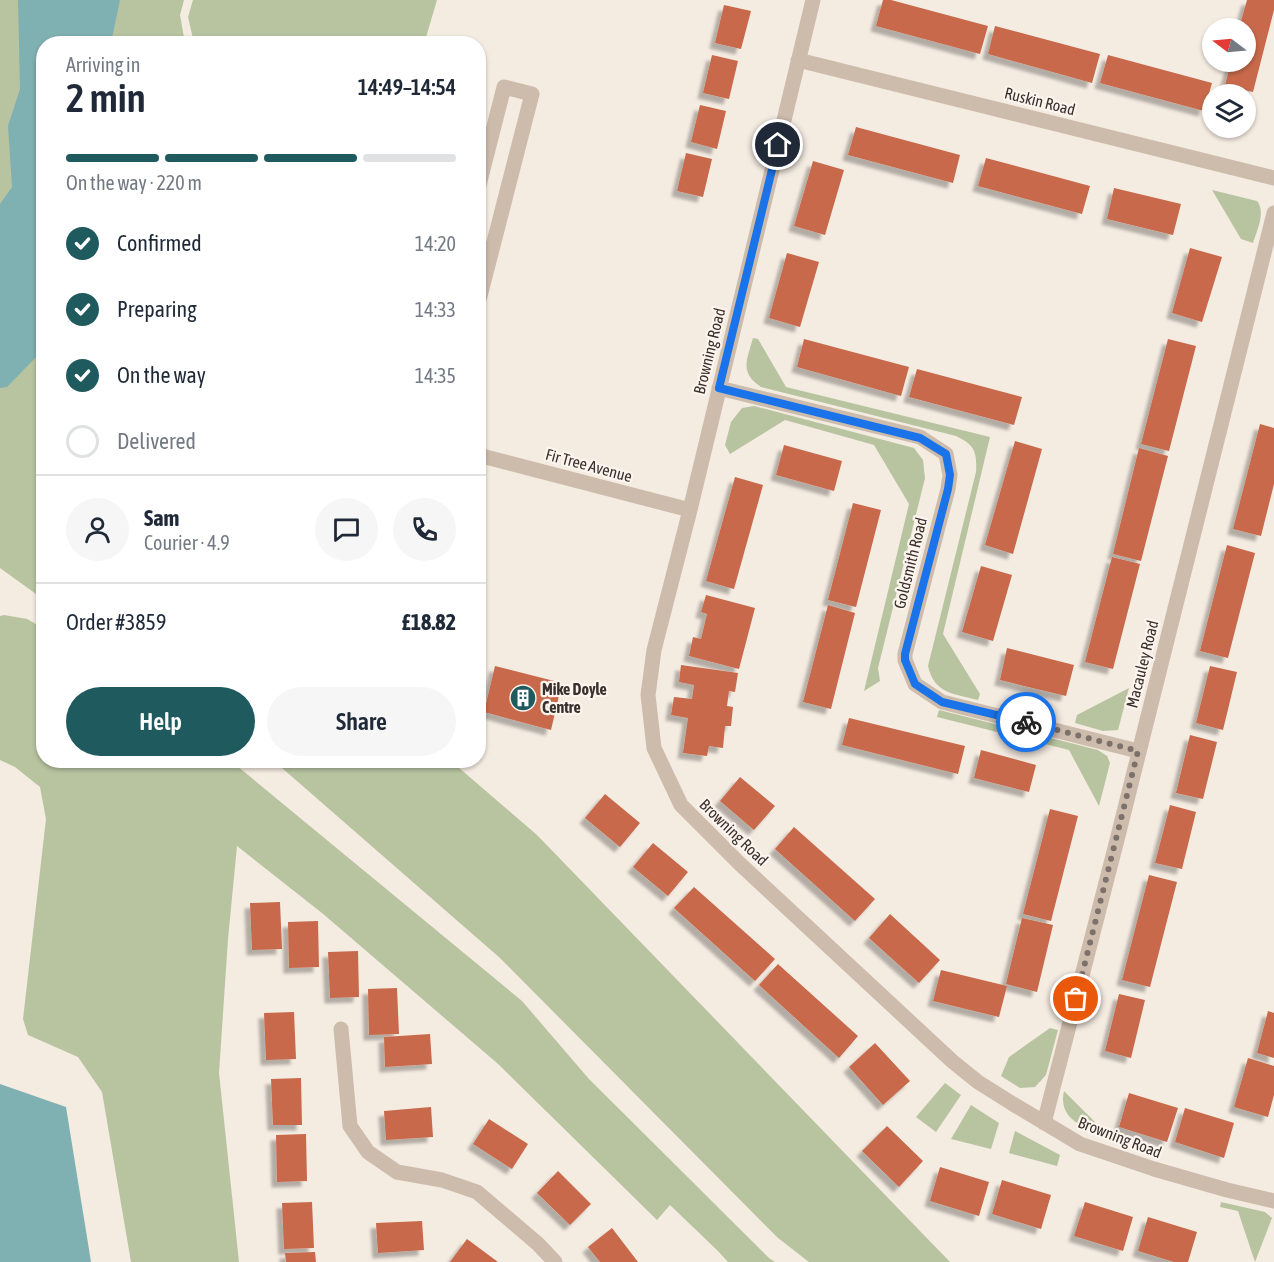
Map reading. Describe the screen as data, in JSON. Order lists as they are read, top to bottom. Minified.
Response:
{"streets":{"street":["Ruskin Road","Browning Road","Fir Tree Avenue","Goldsmith Road","Macauley Road"]},"crossings":[["Ruskin Road","Browning Road"],["Browning Road","Fir Tree Avenue"],["Browning Road","Goldsmith Road"],["Browning Road","Macauley Road"],["Goldsmith Road","Macauley Road"]],"places":{"building":["Mike Doyle Centre"]},"north":"left","page":{"heading":["2 min","Arriving in","14:49–14:54"],"panel":["Sam","Courier · 4.9","Order #3859","£18.82"],"bar":"On the way · 220 m","list":[["Confirmed","14:20"],["Preparing","14:33"],["On the way","14:35"],"Delivered"],"buttons":["Help","Share"]}}
